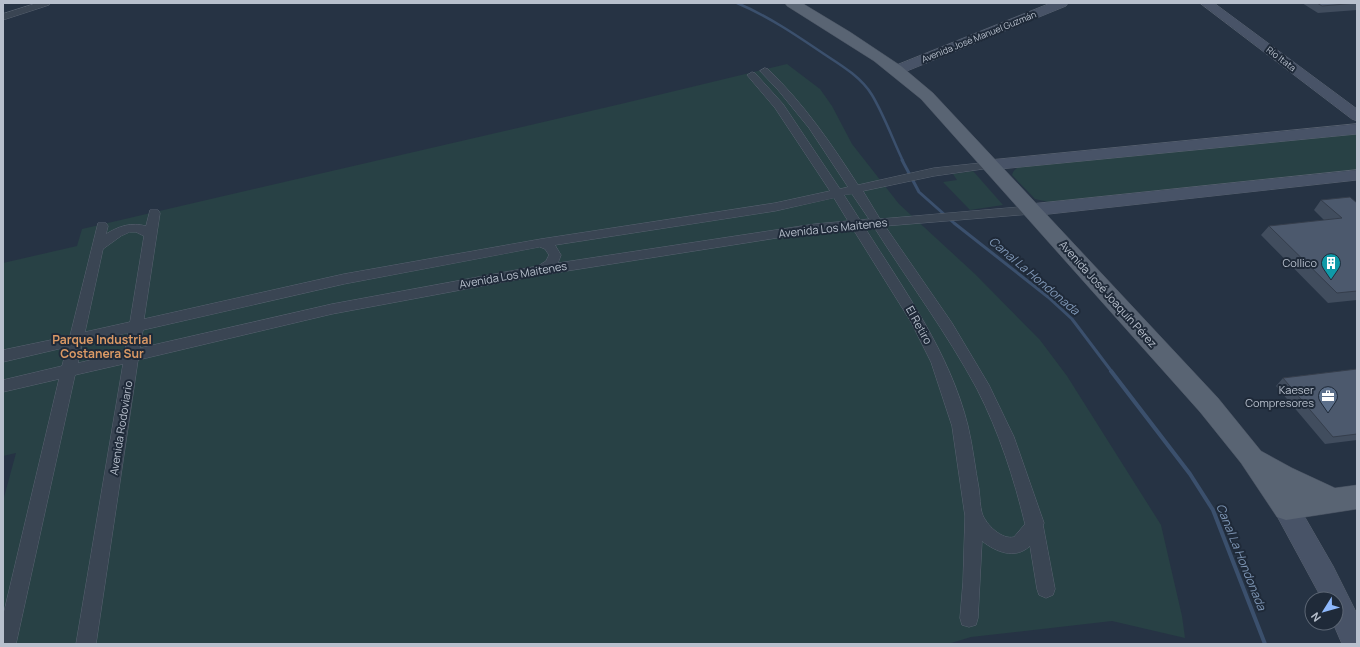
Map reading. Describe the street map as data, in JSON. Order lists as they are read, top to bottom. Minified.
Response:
{"streets":{"main road":["Avenida José Joaquín Pérez"],"street":["Avenida José Manuel Guzmán","Río Itata","Avenida Los Maitenes","El Retiro","Avenida Rodoviario"]},"crossings":[["Avenida José Manuel Guzmán","Avenida José Joaquín Pérez"],["Avenida Los Maitenes","Avenida José Joaquín Pérez"],["Avenida Los Maitenes","El Retiro"],["Avenida Los Maitenes","Avenida Rodoviario"]],"districts":["Parque Industrial Costanera Sur"],"water":["Canal La Hondonada"],"places":{"building":["Collico"],"office":["Kaeser Compresores"]},"north":"bottom left"}
